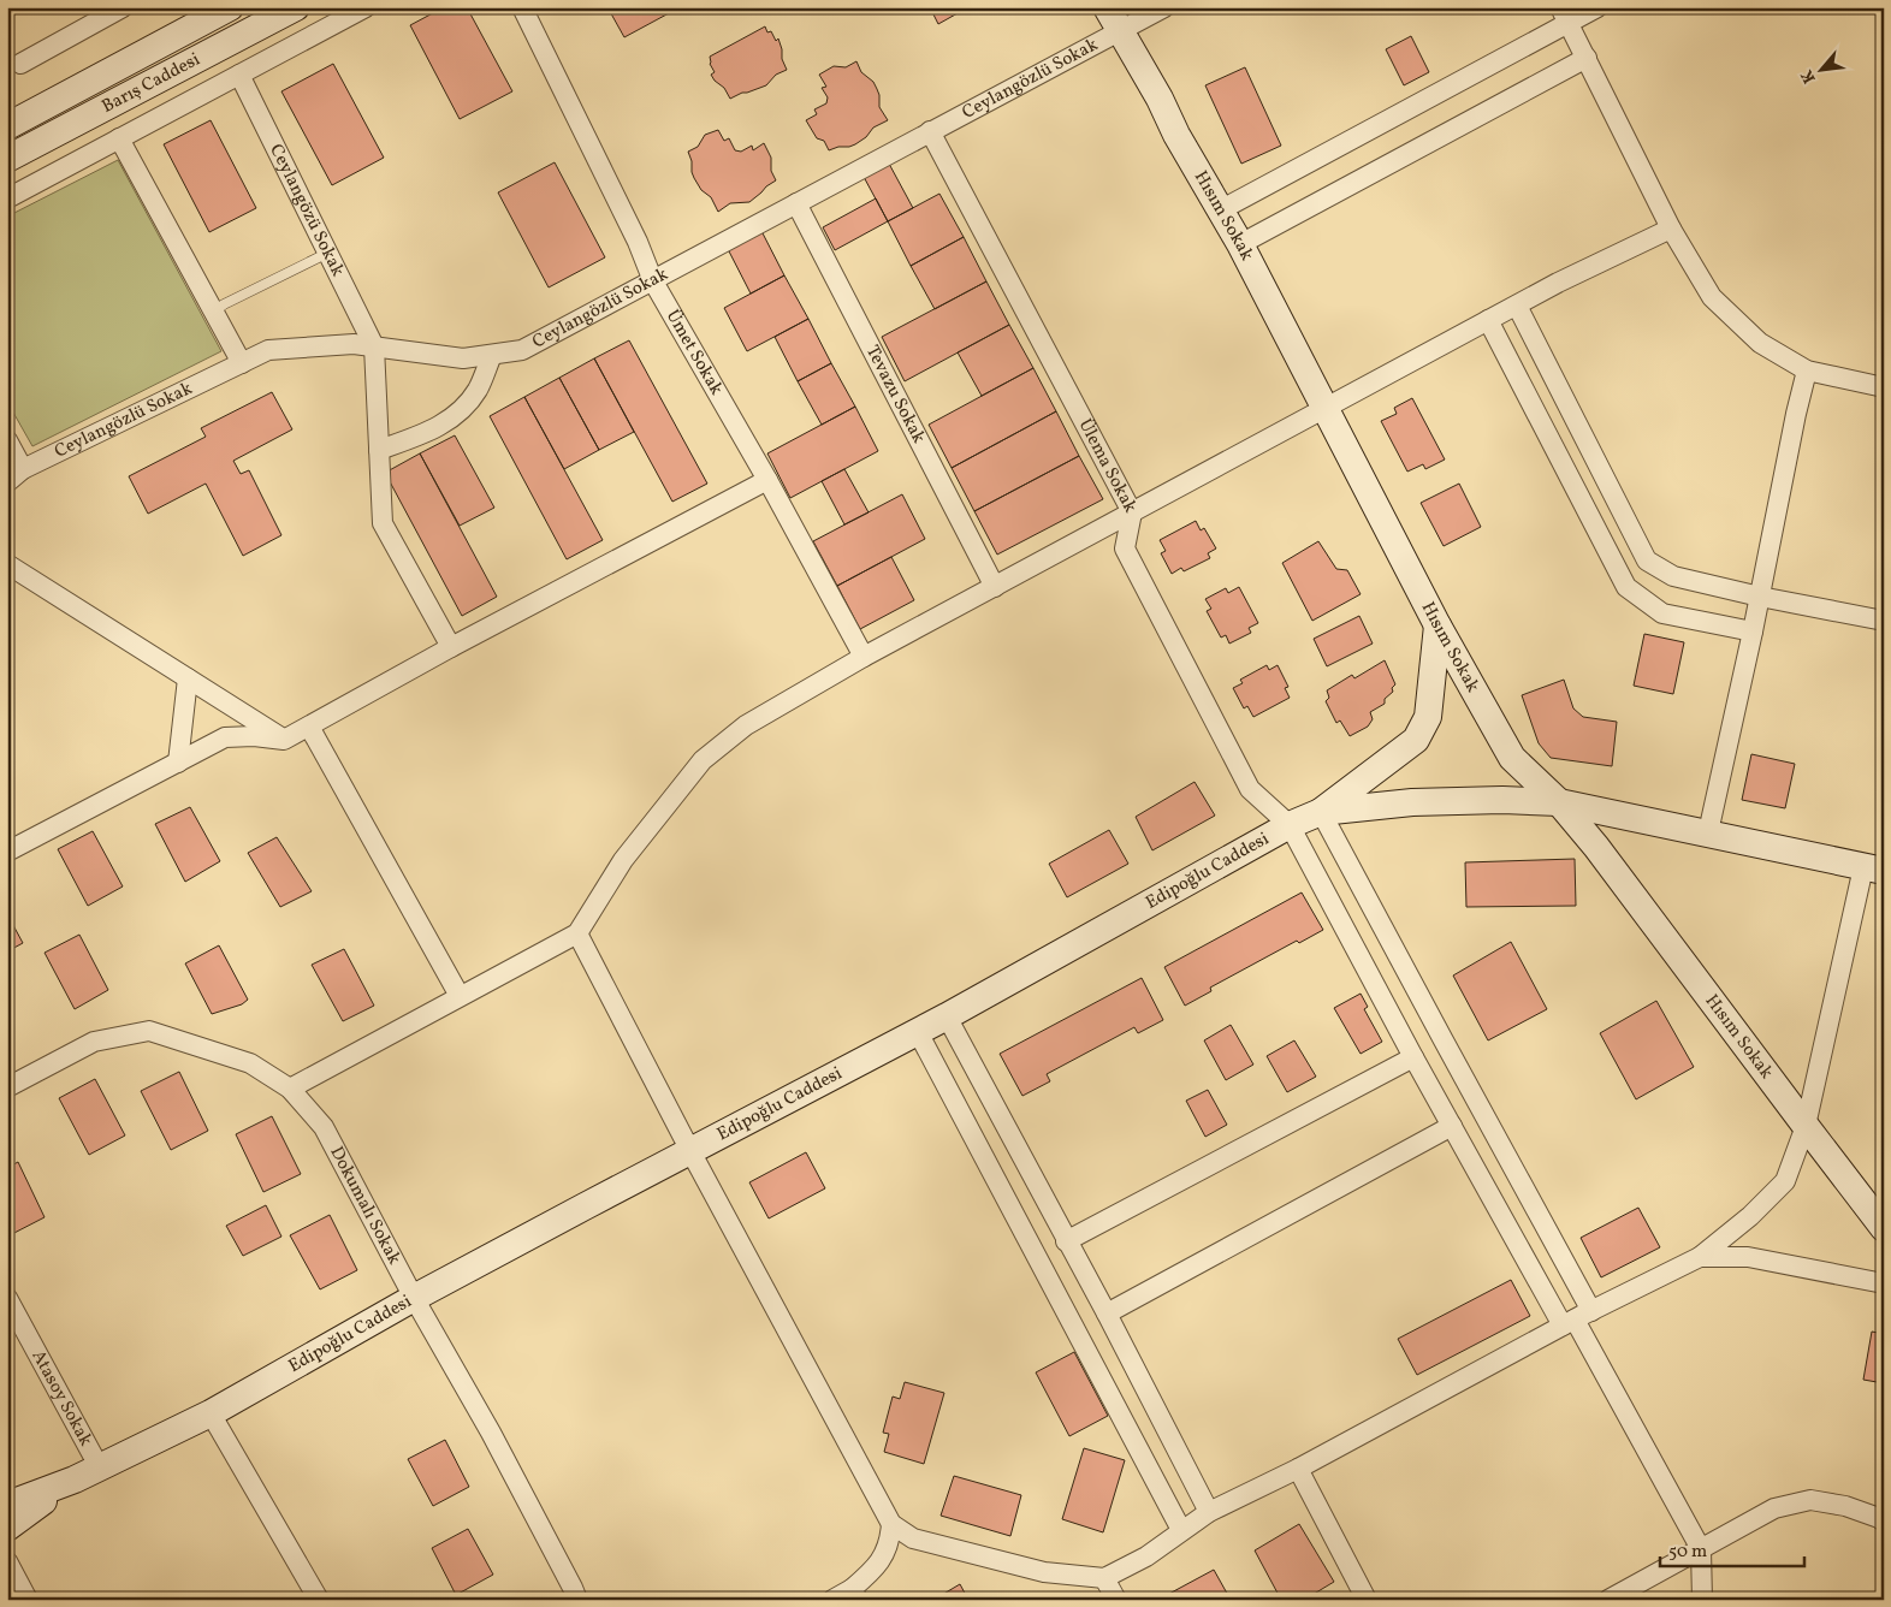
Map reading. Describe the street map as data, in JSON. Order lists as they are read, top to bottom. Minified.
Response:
{"streets":{"street":["Ceylangözlü Sokak","Barış Caddesi","Ceylangözü Sokak","Hısım Sokak","Ümet Sokak","Tevazu Sokak","Ülema Sokak","Edipoğlu Caddesi","Dokumalı Sokak","Atasoy Sokak"]},"crossings":[["Ceylangözlü Sokak","Ceylangözü Sokak"],["Ceylangözlü Sokak","Hısım Sokak"],["Ceylangözlü Sokak","Ümet Sokak"],["Ceylangözlü Sokak","Tevazu Sokak"],["Ceylangözlü Sokak","Ülema Sokak"],["Hısım Sokak","Edipoğlu Caddesi"],["Ülema Sokak","Edipoğlu Caddesi"],["Edipoğlu Caddesi","Dokumalı Sokak"],["Edipoğlu Caddesi","Atasoy Sokak"]],"scale_bar":"50 m","north":"bottom left"}
